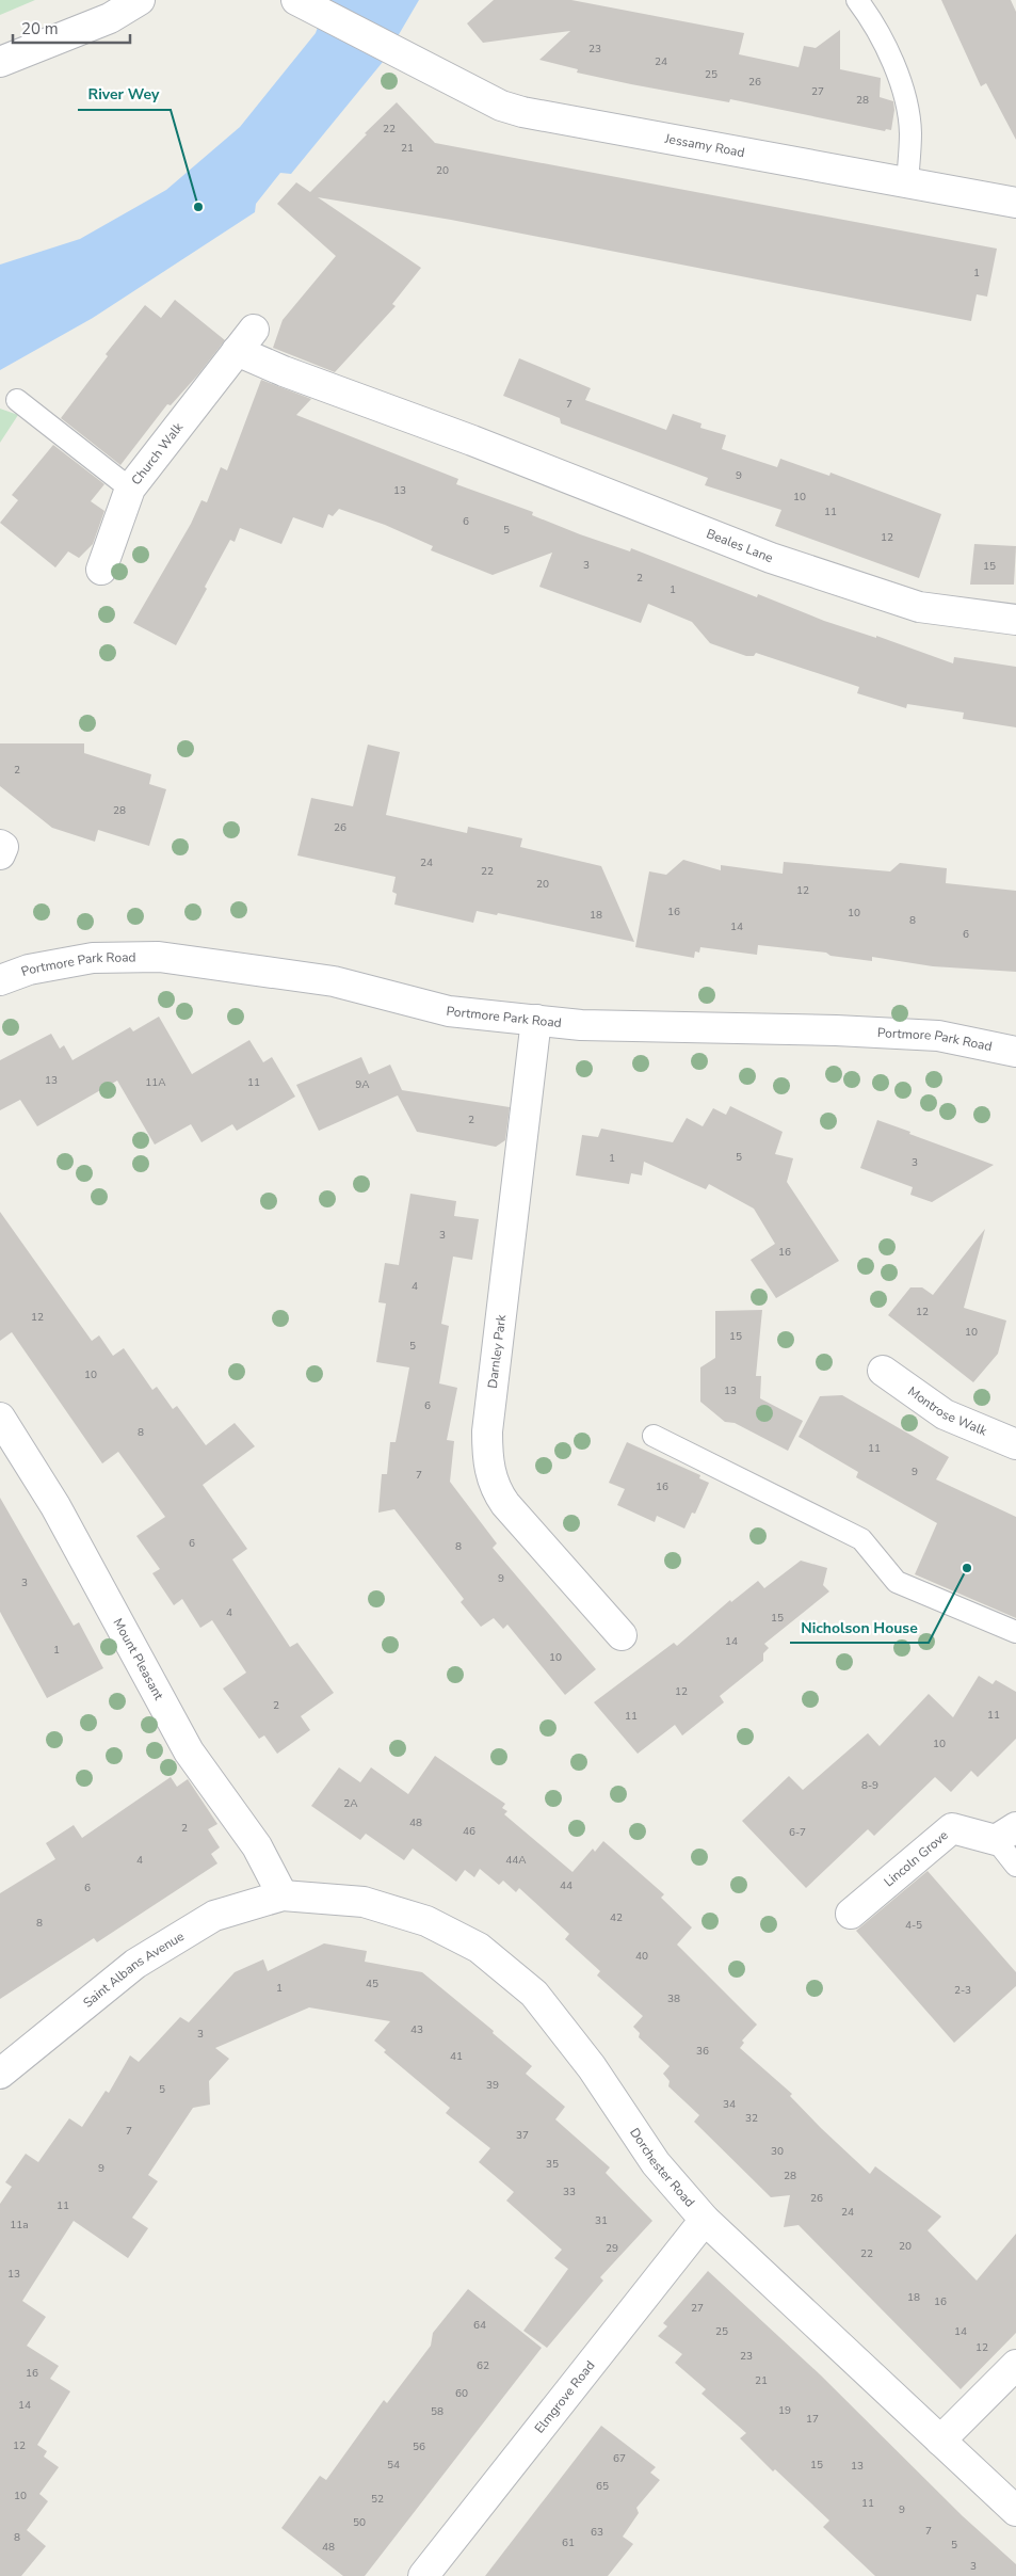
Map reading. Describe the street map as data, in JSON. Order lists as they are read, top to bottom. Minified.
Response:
{"streets":{"street":["Jessamy Road","Church Walk","Beales Lane","Portmore Park Road","Darnley Park","Montrose Walk","Mount Pleasant","Lincoln Grove","Saint Albans Avenue","Dorchester Road","Elmgrove Road"]},"crossings":[["Church Walk","Beales Lane"],["Portmore Park Road","Darnley Park"],["Mount Pleasant","Saint Albans Avenue"],["Mount Pleasant","Dorchester Road"],["Saint Albans Avenue","Dorchester Road"],["Dorchester Road","Elmgrove Road"]],"places":["River Wey","Nicholson House"],"house_numbers":["23","24","25","26","27","28","22","21","20","1","7","9","13","10","11","6","5","12","3","15","2","1","2","28","26","24","22","20","12","16","10","18","8","14","6","13","11A","11","9A","2","5","1","3","3","16","4","12","12","10","15","5","10","13","6","8","11","9","7","16","6","8","9","3","4","15","14","1","10","12","2","11","11","10","8-9","2A","48","2","46","6-7","4","44A","44","6","42","8","4-5","40","45","1","2-3","38","43","3","36","41","39","5","34","32","7","37","30","35","9","28","33","26","11","24","31","11a","20","29","22","13","18","16","27","64","25","14","12","23","62","16","21","60","14","19","58","17","12","56","67","54","15","13","65","10","52","11","9","50","7","63","8","61","5","48","3"],"scale_bar":"20 m"}
